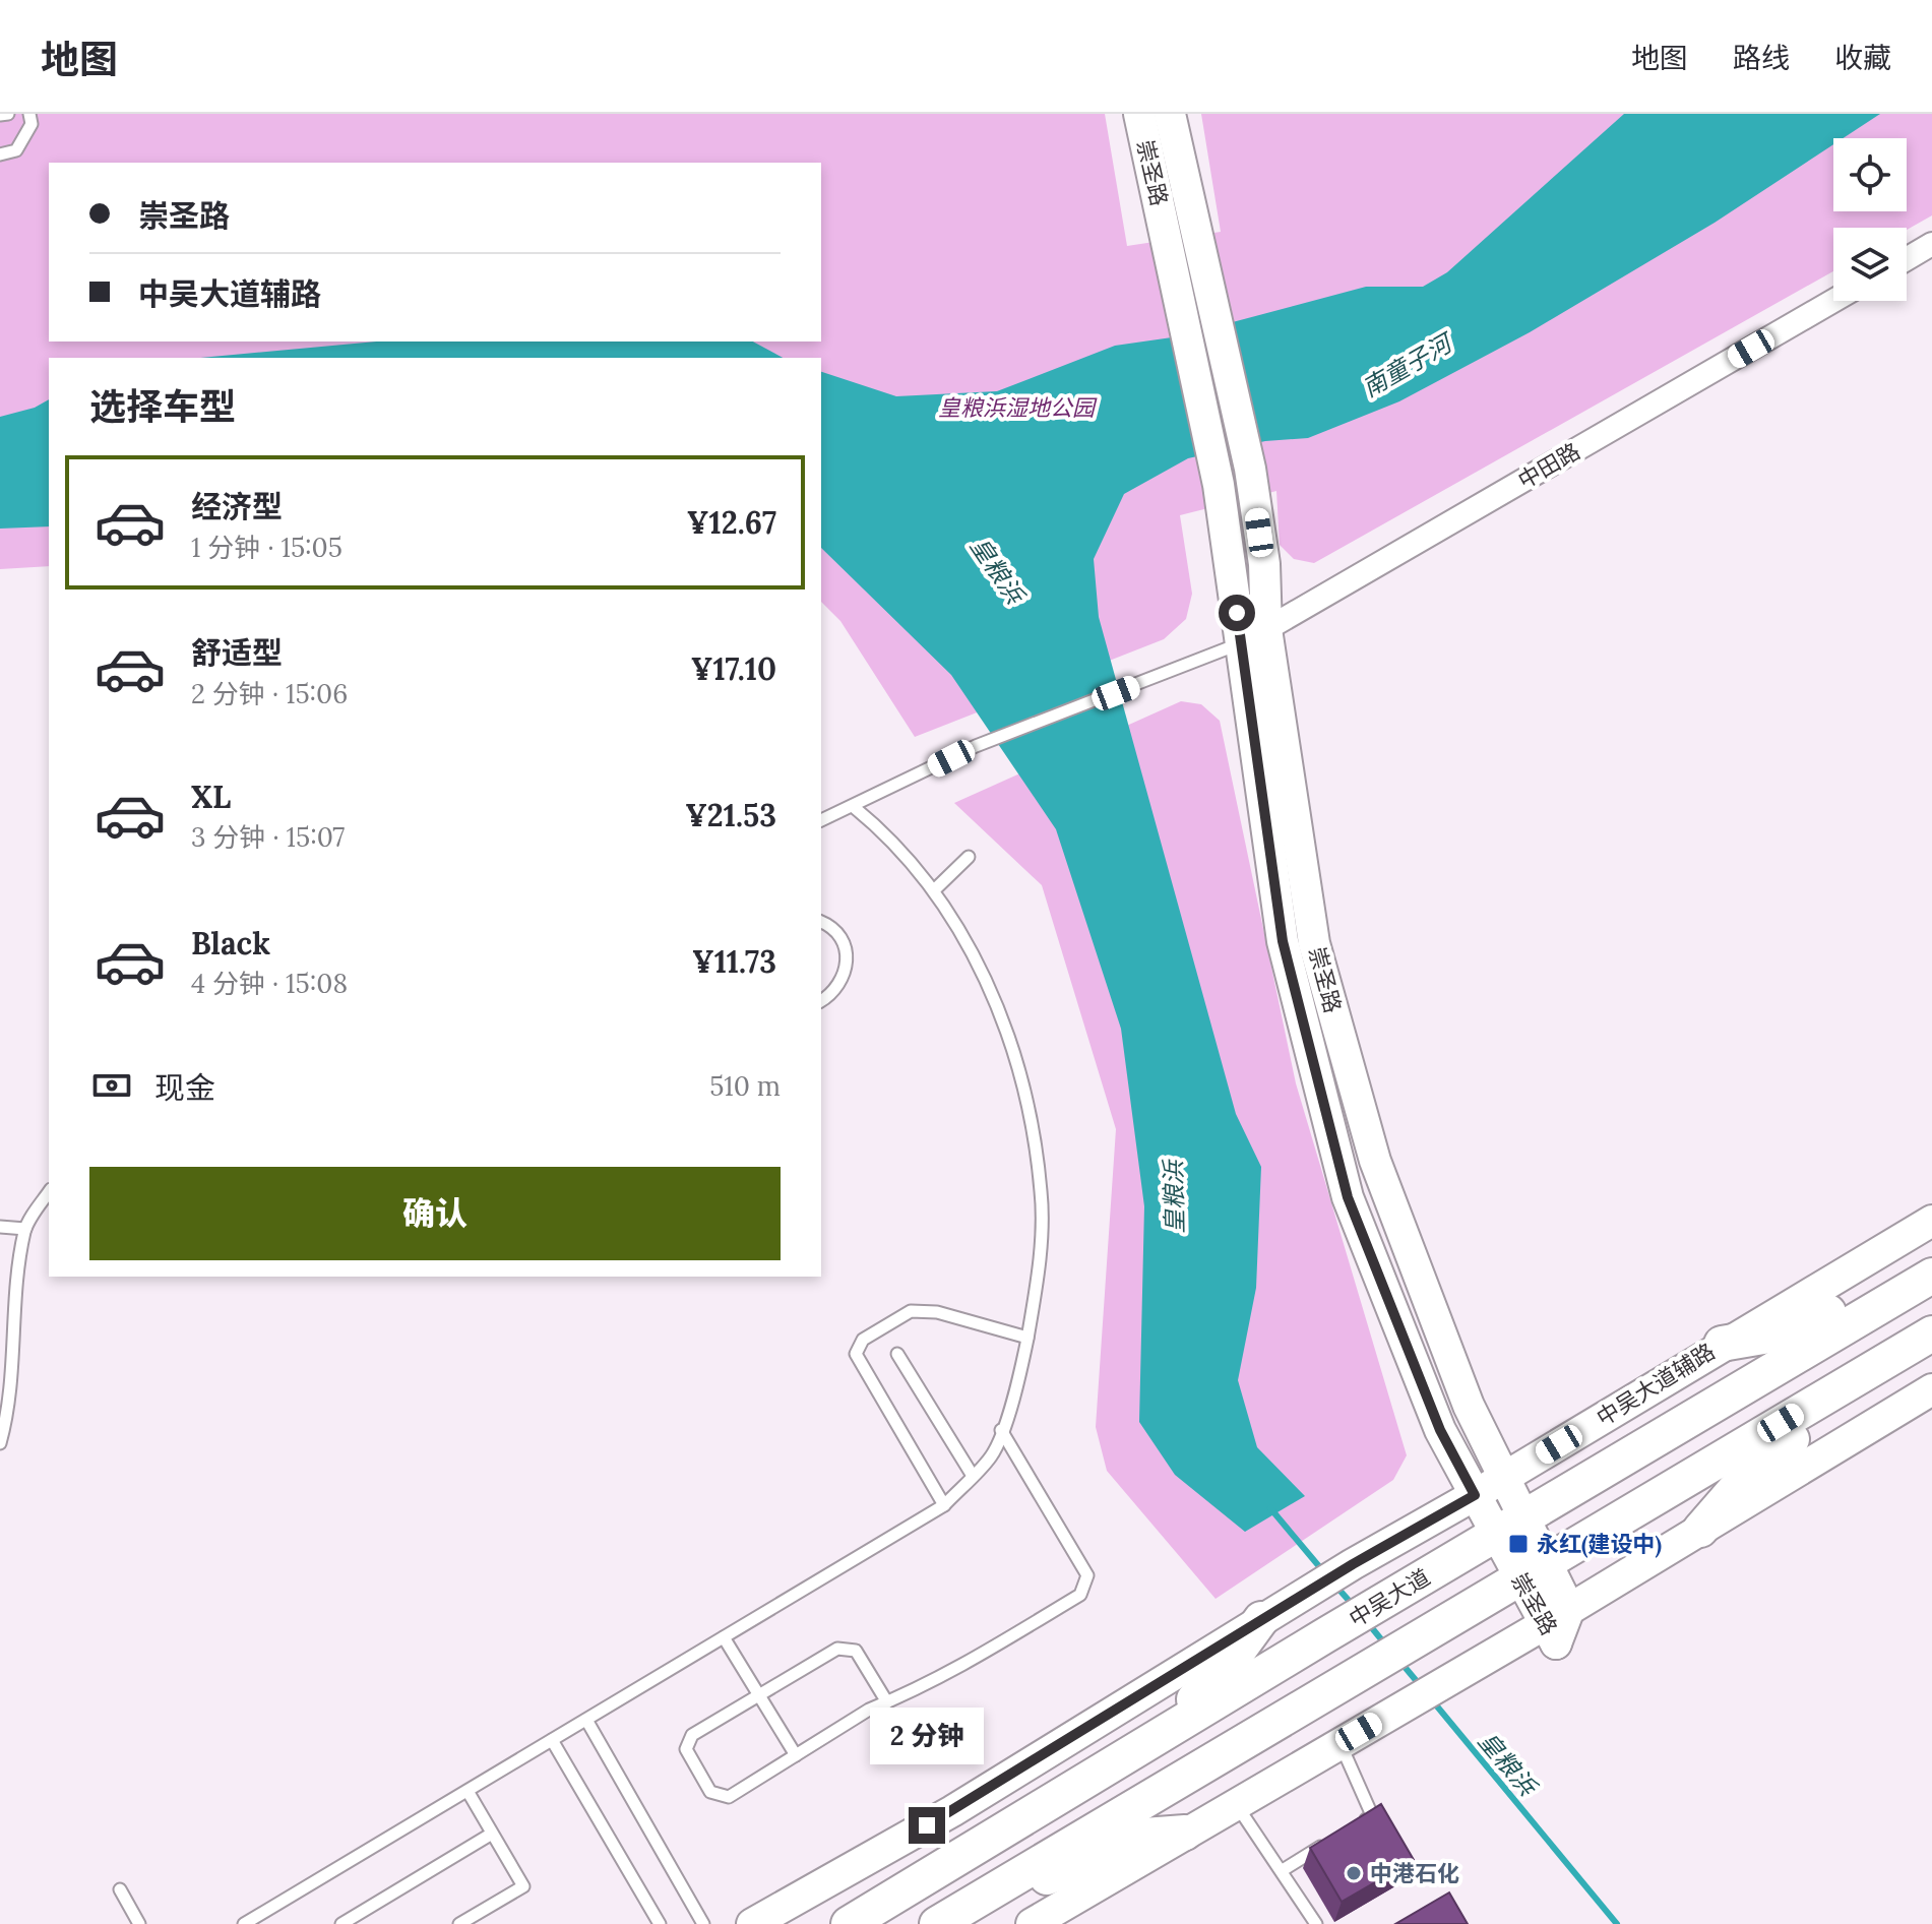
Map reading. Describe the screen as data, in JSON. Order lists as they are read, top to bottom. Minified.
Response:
{"streets":{"main road":["崇圣路","中吴大道辅路","中吴大道"],"street":["中田路"]},"crossings":[["崇圣路","中田路"],["崇圣路","中吴大道辅路"],["崇圣路","中吴大道"]],"water":["南童子河","皇粮浜"],"parks":["皇粮浜湿地公园"],"places":{"transit":["永红(建设中)"],"other":["中港石化"]},"page":{"header":"地图","nav":["地图","路线","收藏"],"banner":["崇圣路","中吴大道辅路"],"heading":"选择车型","list":[{"name":"经济型","note":"1 分钟 · 15:05","value":"¥12.67"},{"name":"舒适型","note":"2 分钟 · 15:06","value":"¥17.10"},{"name":"XL","note":"3 分钟 · 15:07","value":"¥21.53"},{"name":"Black","note":"4 分钟 · 15:08","value":"¥11.73"}],"pay":["现金","510 m"],"buttons":"确认","bubble":"2 分钟"}}
